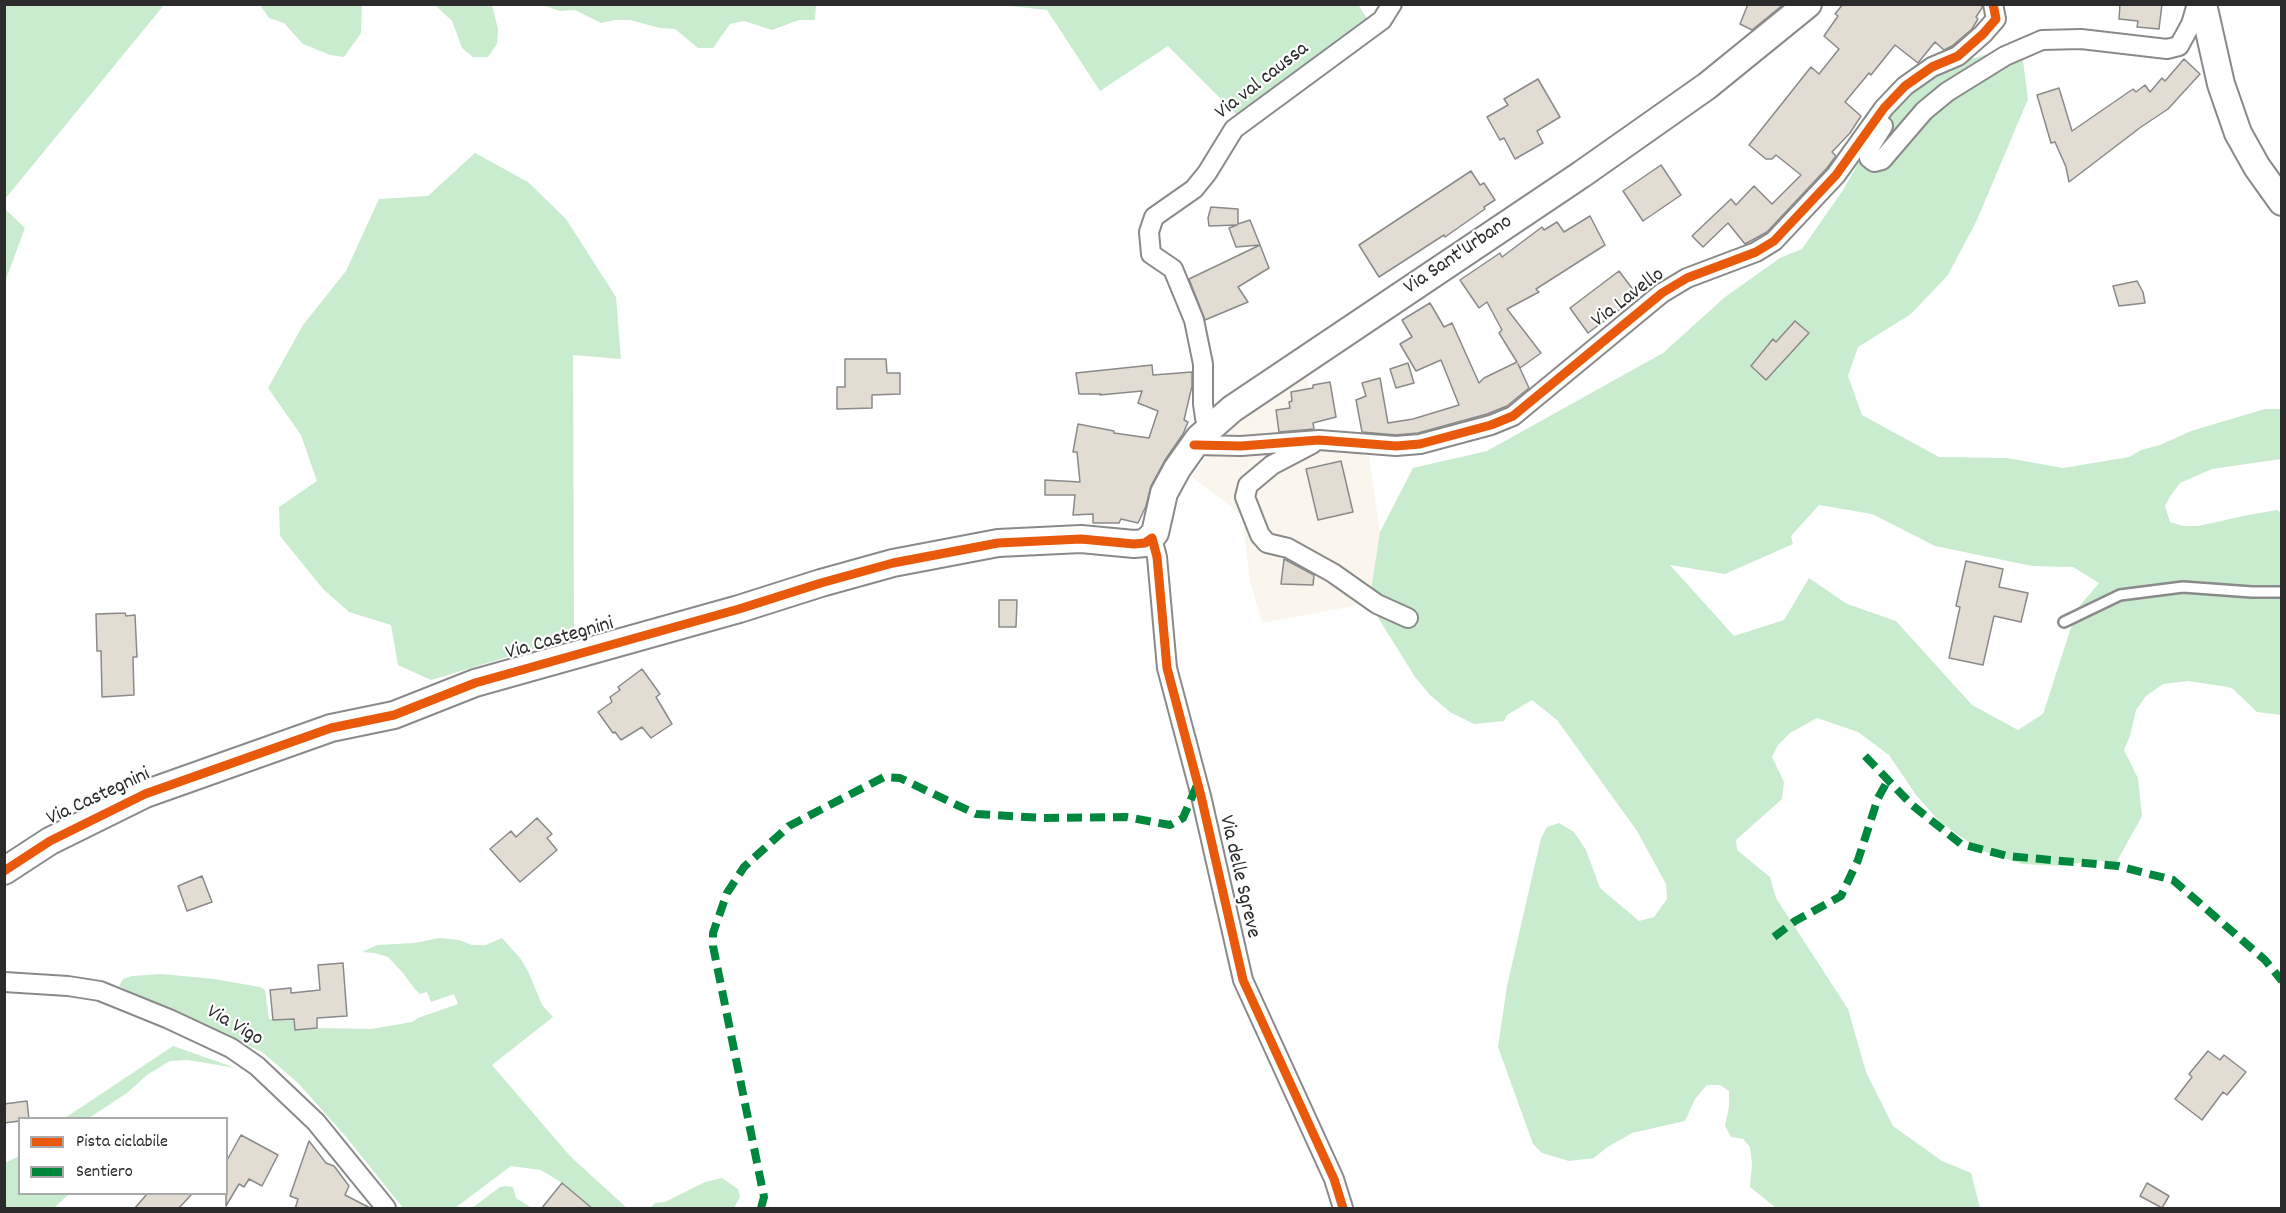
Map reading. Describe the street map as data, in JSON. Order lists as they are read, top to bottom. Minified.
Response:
{"streets":{"street":["Via val caussa","Via Sant'Urbano","Via Lavello","Via Castegnini","Via delle Sgreve","Via Vigo"]},"crossings":[["Via val caussa","Via Sant'Urbano"],["Via val caussa","Via Lavello"],["Via Sant'Urbano","Via Lavello"],["Via Sant'Urbano","Via Castegnini"],["Via Sant'Urbano","Via delle Sgreve"],["Via Castegnini","Via delle Sgreve"]],"legend":["Pista ciclabile","Sentiero"]}
